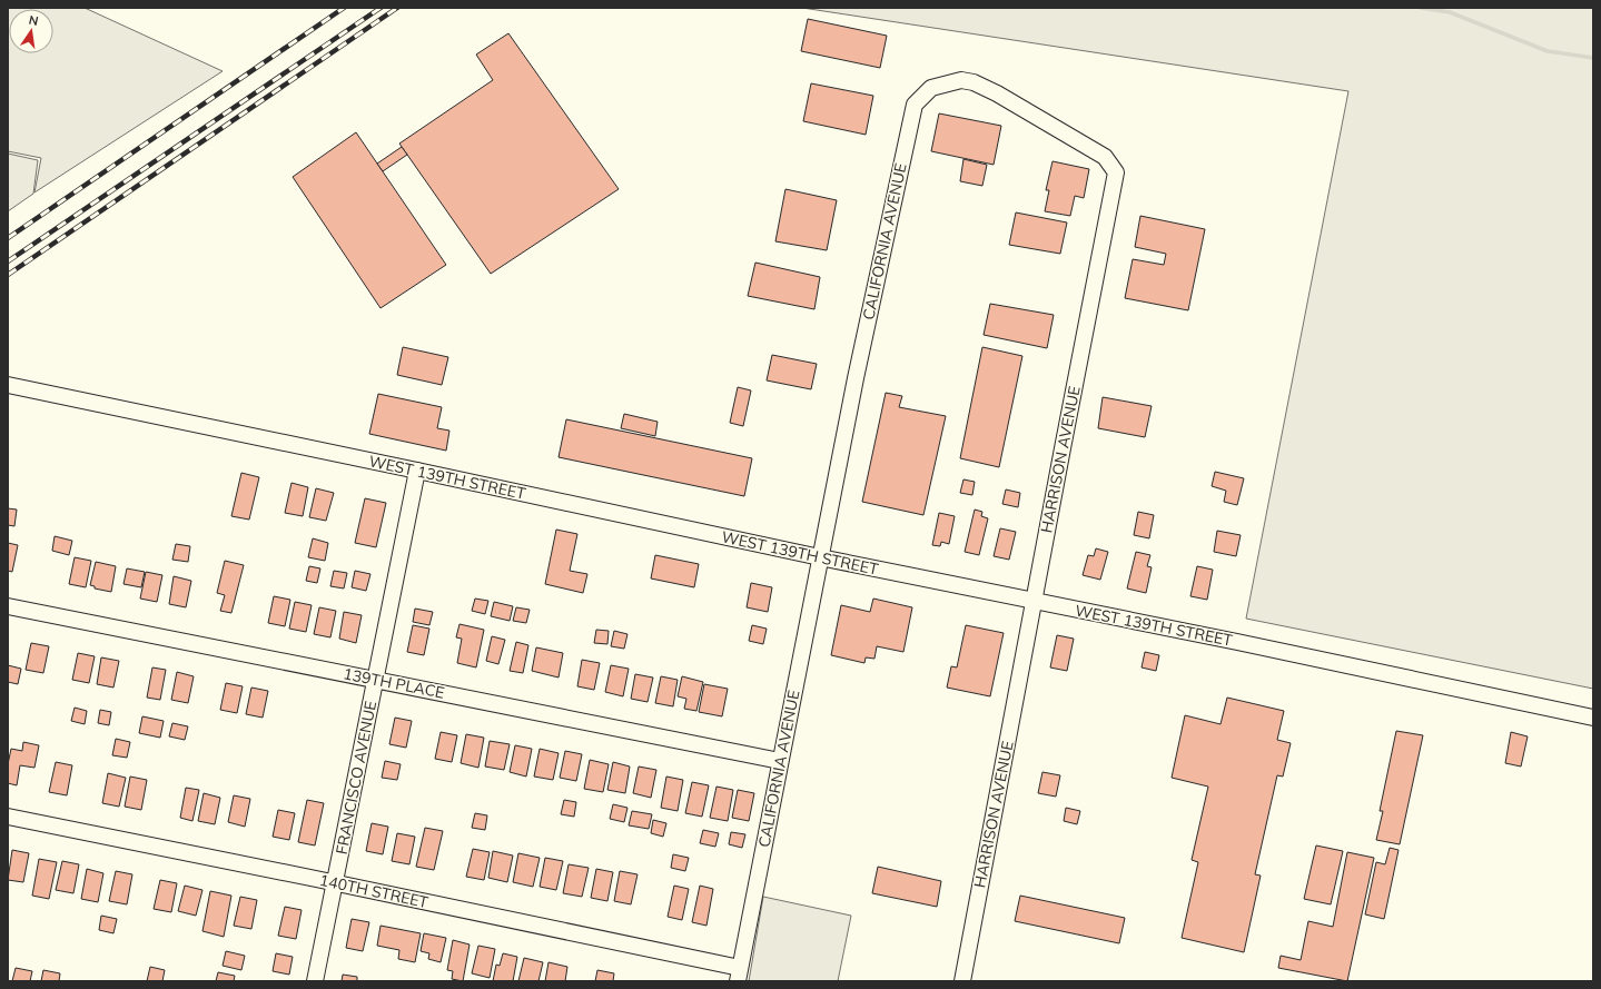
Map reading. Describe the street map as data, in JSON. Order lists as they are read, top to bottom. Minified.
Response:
{"streets":{"street":["CALIFORNIA AVENUE","HARRISON AVENUE","WEST 139TH STREET","139TH PLACE","FRANCISCO AVENUE","140TH STREET"]},"crossings":[["CALIFORNIA AVENUE","HARRISON AVENUE"],["CALIFORNIA AVENUE","WEST 139TH STREET"],["CALIFORNIA AVENUE","139TH PLACE"],["CALIFORNIA AVENUE","140TH STREET"],["HARRISON AVENUE","WEST 139TH STREET"],["WEST 139TH STREET","FRANCISCO AVENUE"],["139TH PLACE","FRANCISCO AVENUE"],["FRANCISCO AVENUE","140TH STREET"]],"north":"top"}
